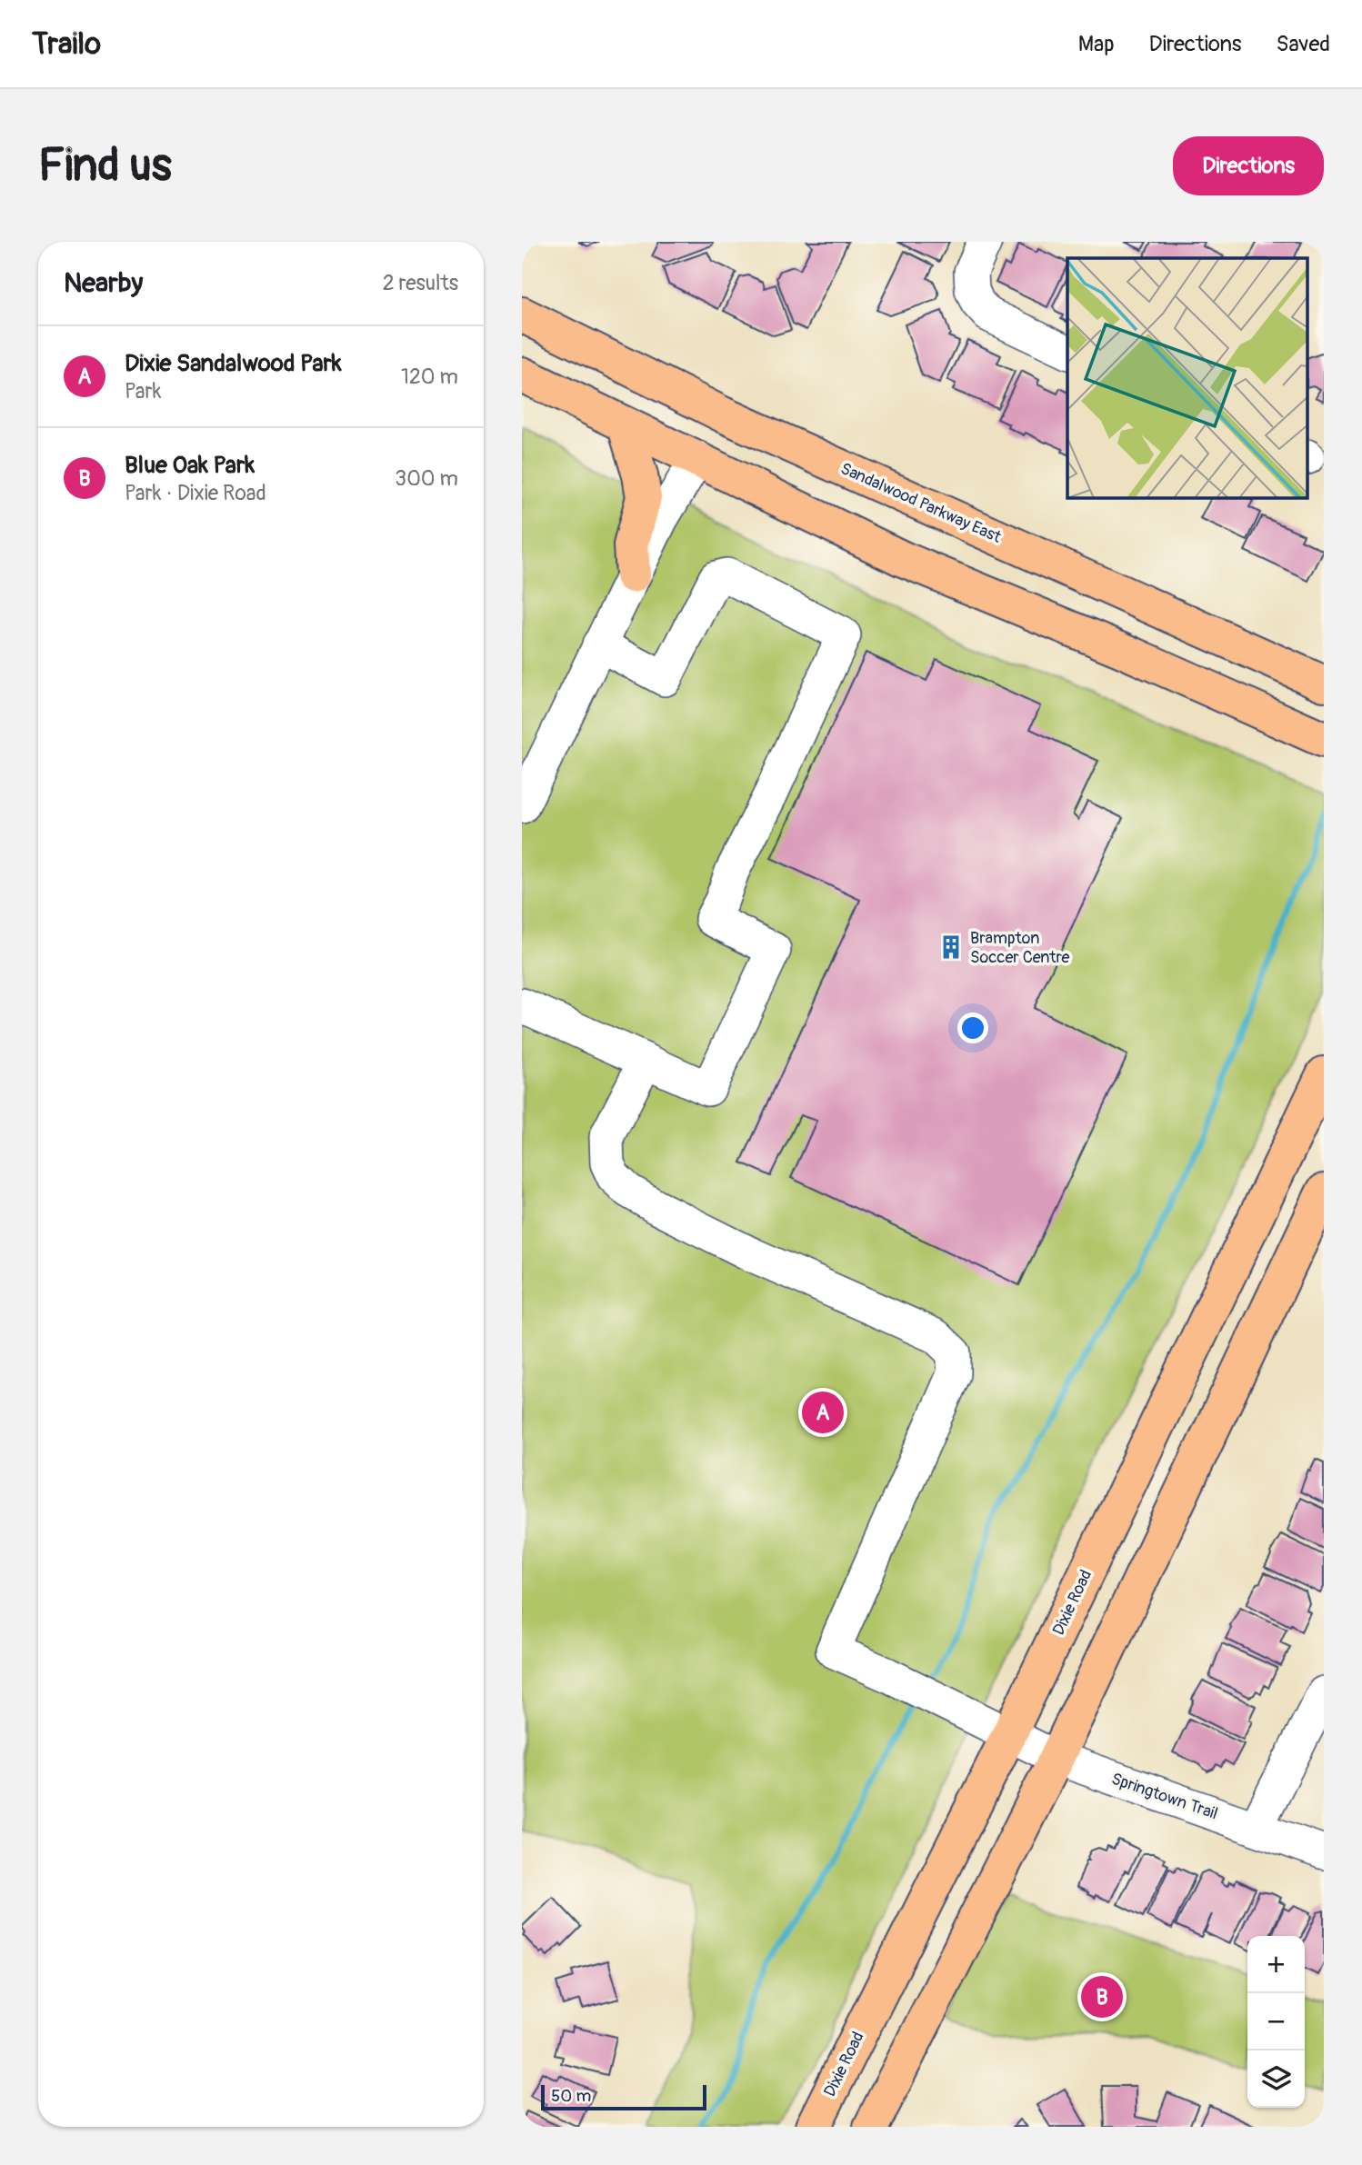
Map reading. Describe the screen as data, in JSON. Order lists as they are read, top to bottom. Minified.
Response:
{"streets":{"main road":["Sandalwood Parkway East","Dixie Road"],"street":["Springtown Trail"]},"crossings":[["Dixie Road","Springtown Trail"]],"places":{"building":["Brampton Soccer Centre"]},"scale_bar":"50 m","page":{"header":"Trailo","nav":["Map","Directions","Saved"],"buttons":"Directions","title":"Find us","heading":["Nearby","2 results"],"list":[{"mark":"A","name":"Dixie Sandalwood Park","note":"Park","value":"120 m"},{"mark":"B","name":"Blue Oak Park","note":"Park · Dixie Road","value":"300 m"}],"pins":["A","B"],"map_buttons":["+","−"],"scale":"50 m"}}
